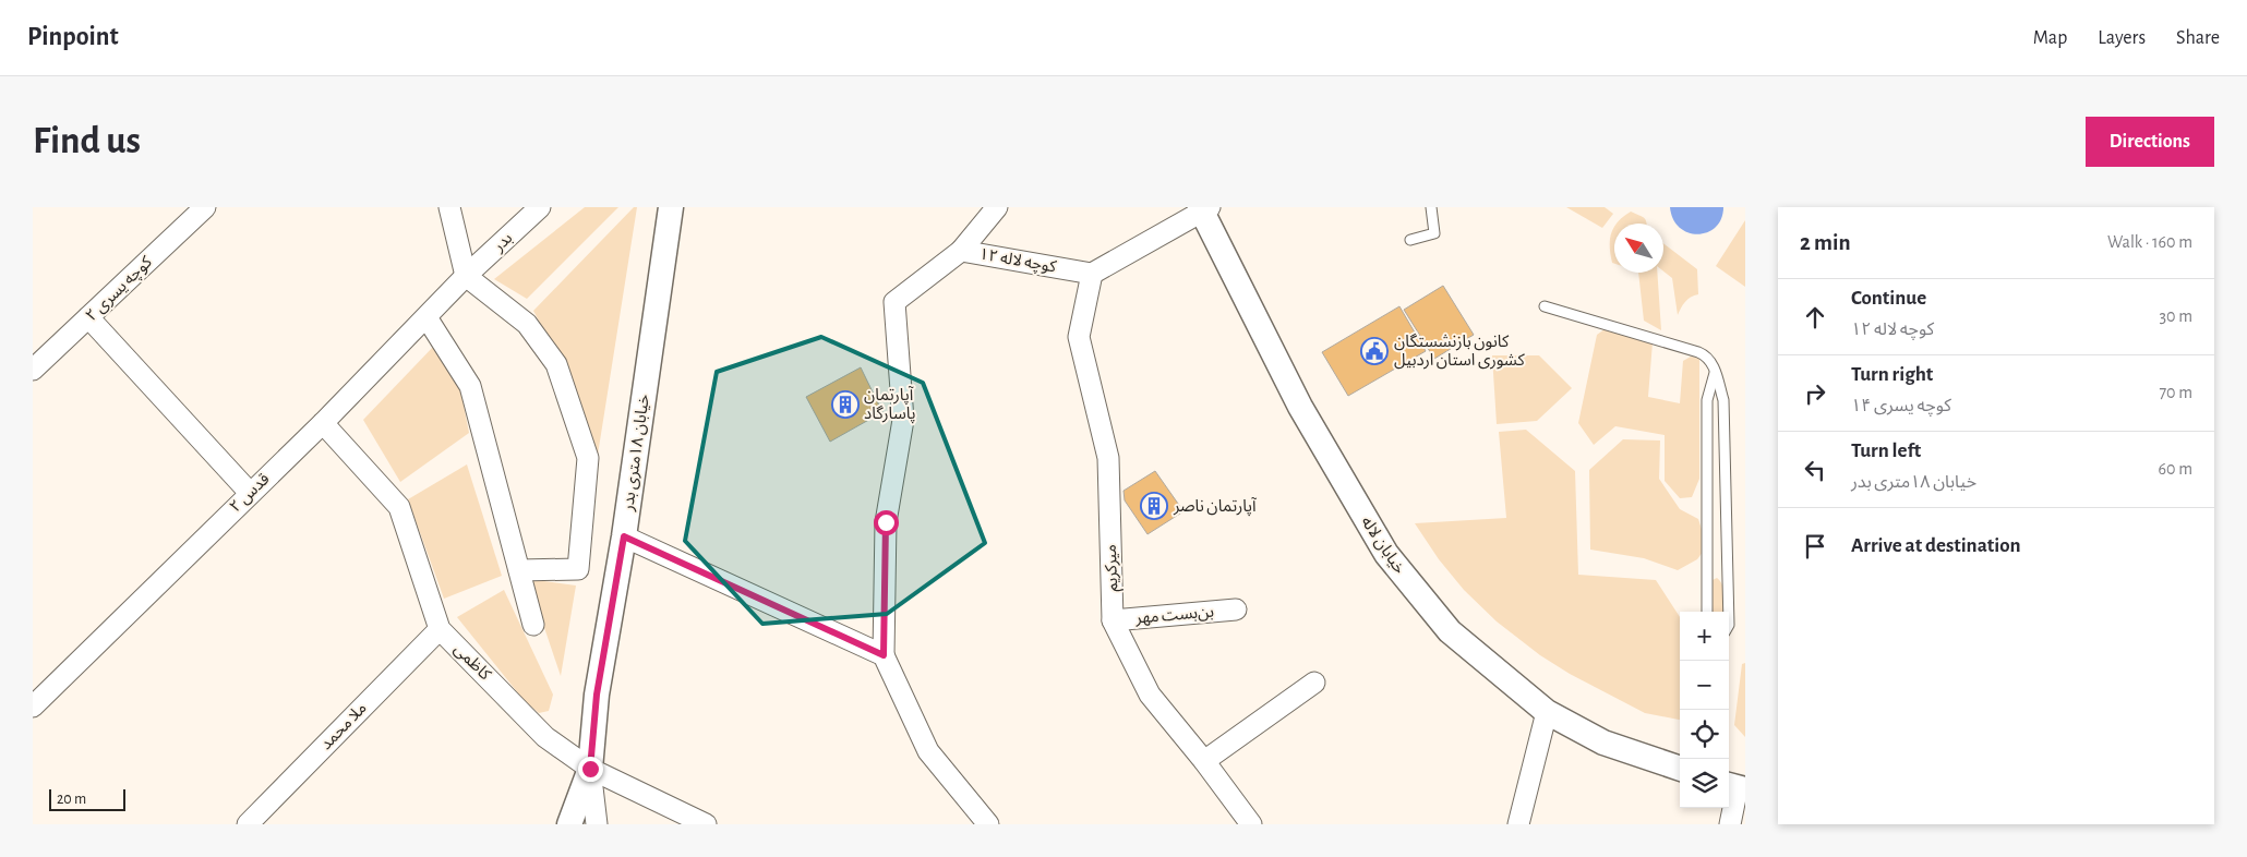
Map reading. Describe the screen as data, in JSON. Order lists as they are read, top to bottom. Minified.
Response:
{"streets":{"street":["بدر","کوچه لاله ۱۲","کوچه یسری ۲","خیابان ۱۸متری بدر","قدس ۲","خیابان لاله","میرکریم","بن‌بست مهر","کاظمی","ملا محمد"]},"crossings":[["بدر","قدس ۲"],["کوچه لاله ۱۲","میرکریم"],["خیابان ۱۸متری بدر","کاظمی"],["قدس ۲","کاظمی"],["میرکریم","بن‌بست مهر"],["کاظمی","ملا محمد"]],"places":{"public building":["کانون بازنشستگان کشوری استان اردبیل"],"building":["آپارتمان پاسارگاد","آپارتمان ناصر"]},"scale_bar":"20 m","north":"top left","page":{"header":"Pinpoint","nav":["Map","Layers","Share"],"buttons":"Directions","title":"Find us","heading":["2 min","Walk · 160 m"],"list":[["Continue","کوچه لاله ۱۲","30 m"],["Turn right","کوچه یسری ۱۴","70 m"],["Turn left","خیابان ۱۸متری بدر","60 m"],"Arrive at destination"],"map_buttons":["+","−"],"scale":"20 m"}}
